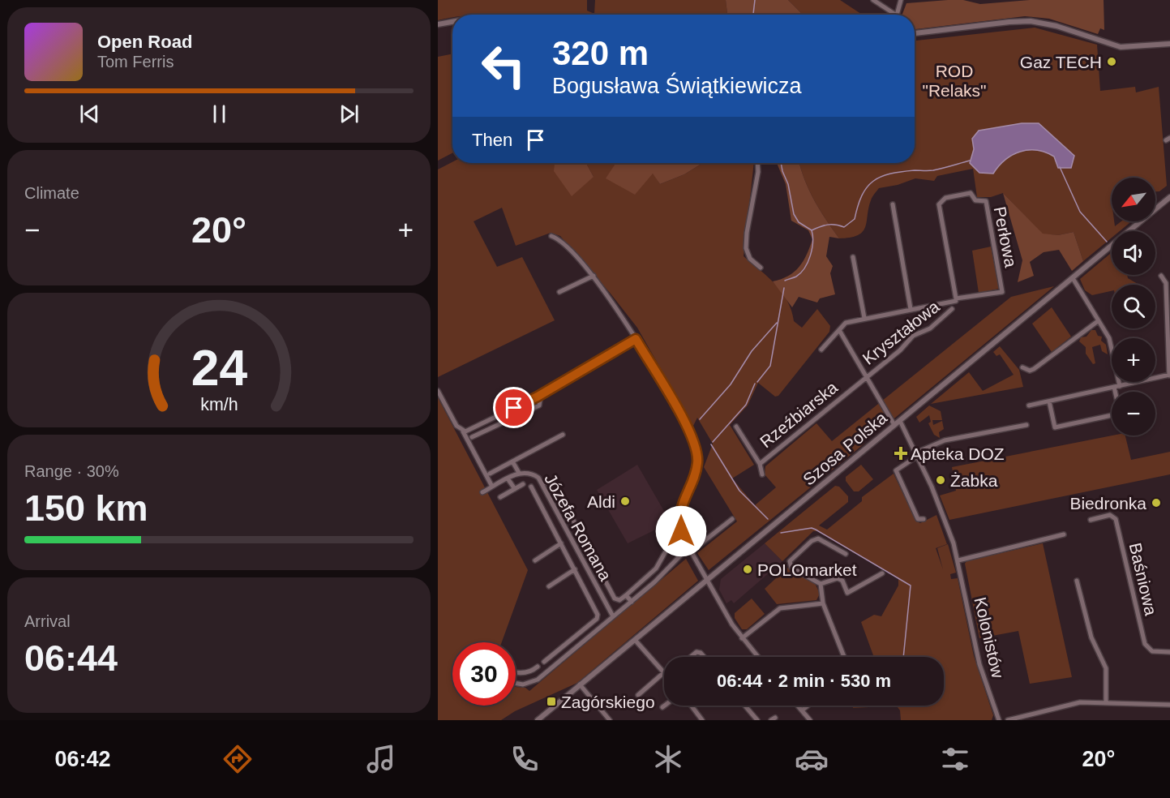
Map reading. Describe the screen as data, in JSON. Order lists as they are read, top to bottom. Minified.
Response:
{"streets":{"street":["Perłowa","Kryształowa","Rzeźbiarska","Szosa Polska","Józefa Romana","Baśniowa","Kolonistów"]},"crossings":[["Kryształowa","Rzeźbiarska"],["Szosa Polska","Kolonistów"]],"parks":["ROD \"Relaks\""],"places":{"other":["Gaz TECH","Żabka","Aldi","Biedronka","POLOmarket"],"health":["Apteka DOZ"],"transit":["Zagórskiego"]},"north":"bottom left","page":{"turn":["320 m","Bogusława Świątkiewicza"],"song":["Open Road","Tom Ferris"],"then":"Then","tile":["Climate",["Range · 30%","150 km"],["Arrival","06:44"]],"map_buttons":["+","−"],"heat":["−","20°","+"],"limit":"30","trip":"06:44 · 2 min · 530 m","tabs":["06:42","20°"],"gauge":["24","km/h"]}}
